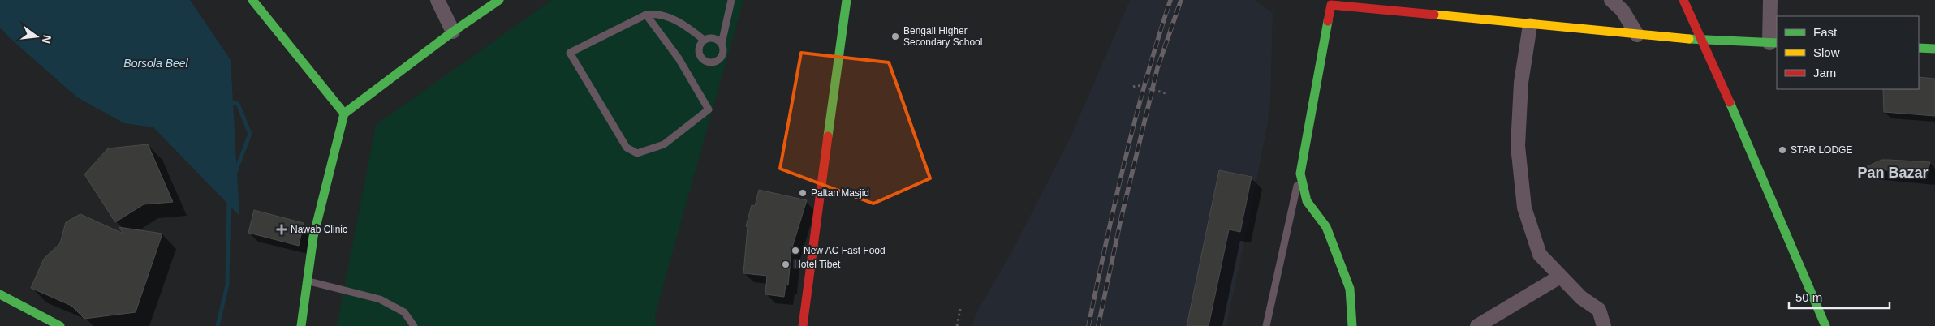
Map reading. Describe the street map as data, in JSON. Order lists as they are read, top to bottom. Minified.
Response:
{"districts":["Pan Bazar"],"water":["Borsola Beel"],"places":{"other":["Bengali Higher Secondary School","STAR LODGE","Paltan Masjid","New AC Fast Food","Hotel Tibet"],"health":["Nawab Clinic"]},"legend":["Fast","Slow","Jam"],"scale_bar":"50 m","north":"right"}
